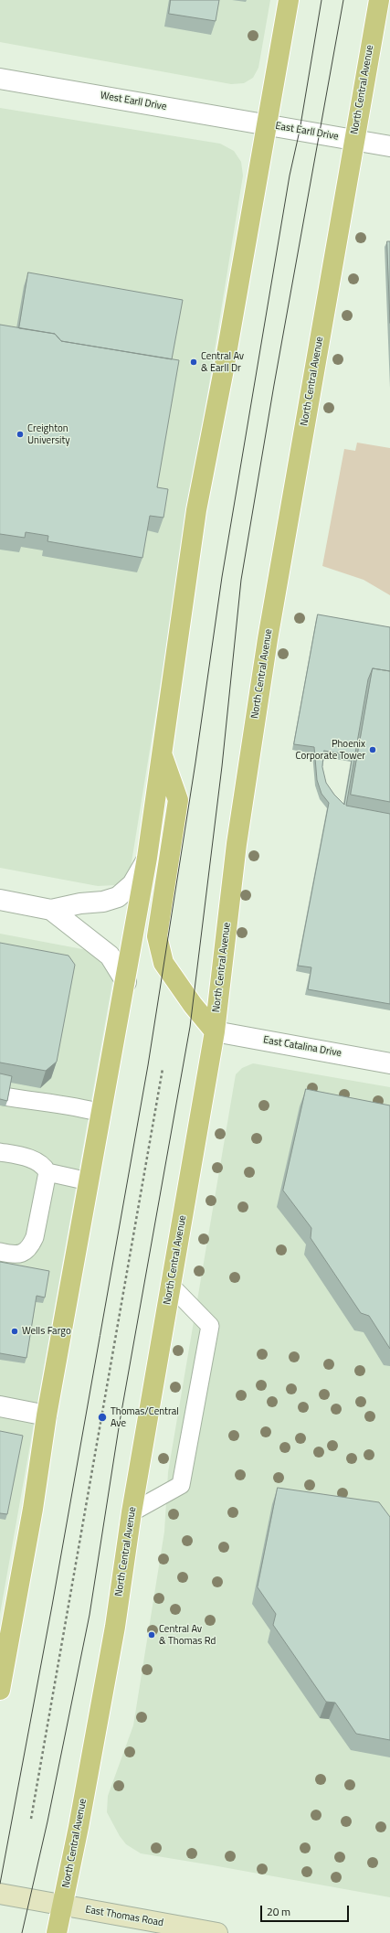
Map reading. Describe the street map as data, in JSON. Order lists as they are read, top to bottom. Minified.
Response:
{"streets":{"main road":["North Central Avenue","East Thomas Road"],"street":["West Earll Drive","East Earll Drive","East Catalina Drive"]},"crossings":[["North Central Avenue","East Earll Drive"],["North Central Avenue","East Catalina Drive"],["North Central Avenue","East Thomas Road"],["West Earll Drive","East Earll Drive"]],"places":["Central Av & Earll Dr","Creighton University","Phoenix Corporate Tower","Wells Fargo","Thomas/Central Ave","Central Av & Thomas Rd"],"scale_bar":"20 m"}
